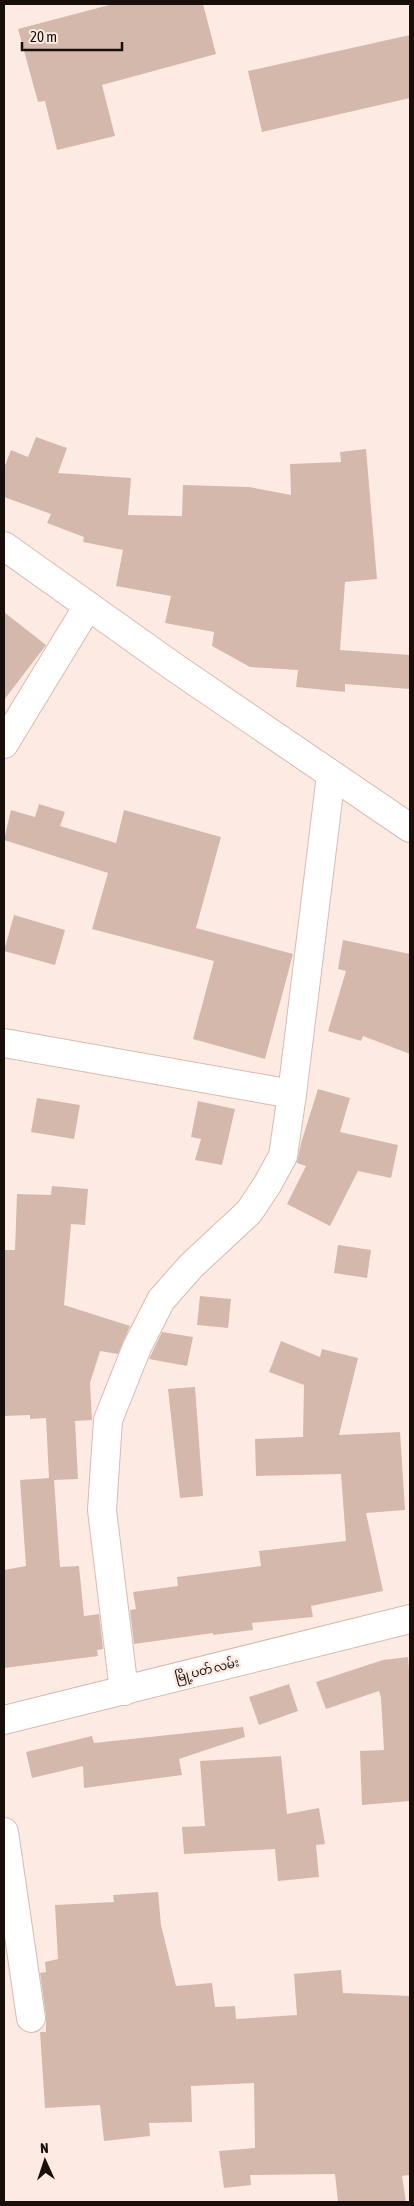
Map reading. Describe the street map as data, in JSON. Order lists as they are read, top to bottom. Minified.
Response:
{"streets":{"street":["မြို့ပတ် လမ်း"]},"scale_bar":"20 m","north":"top"}
